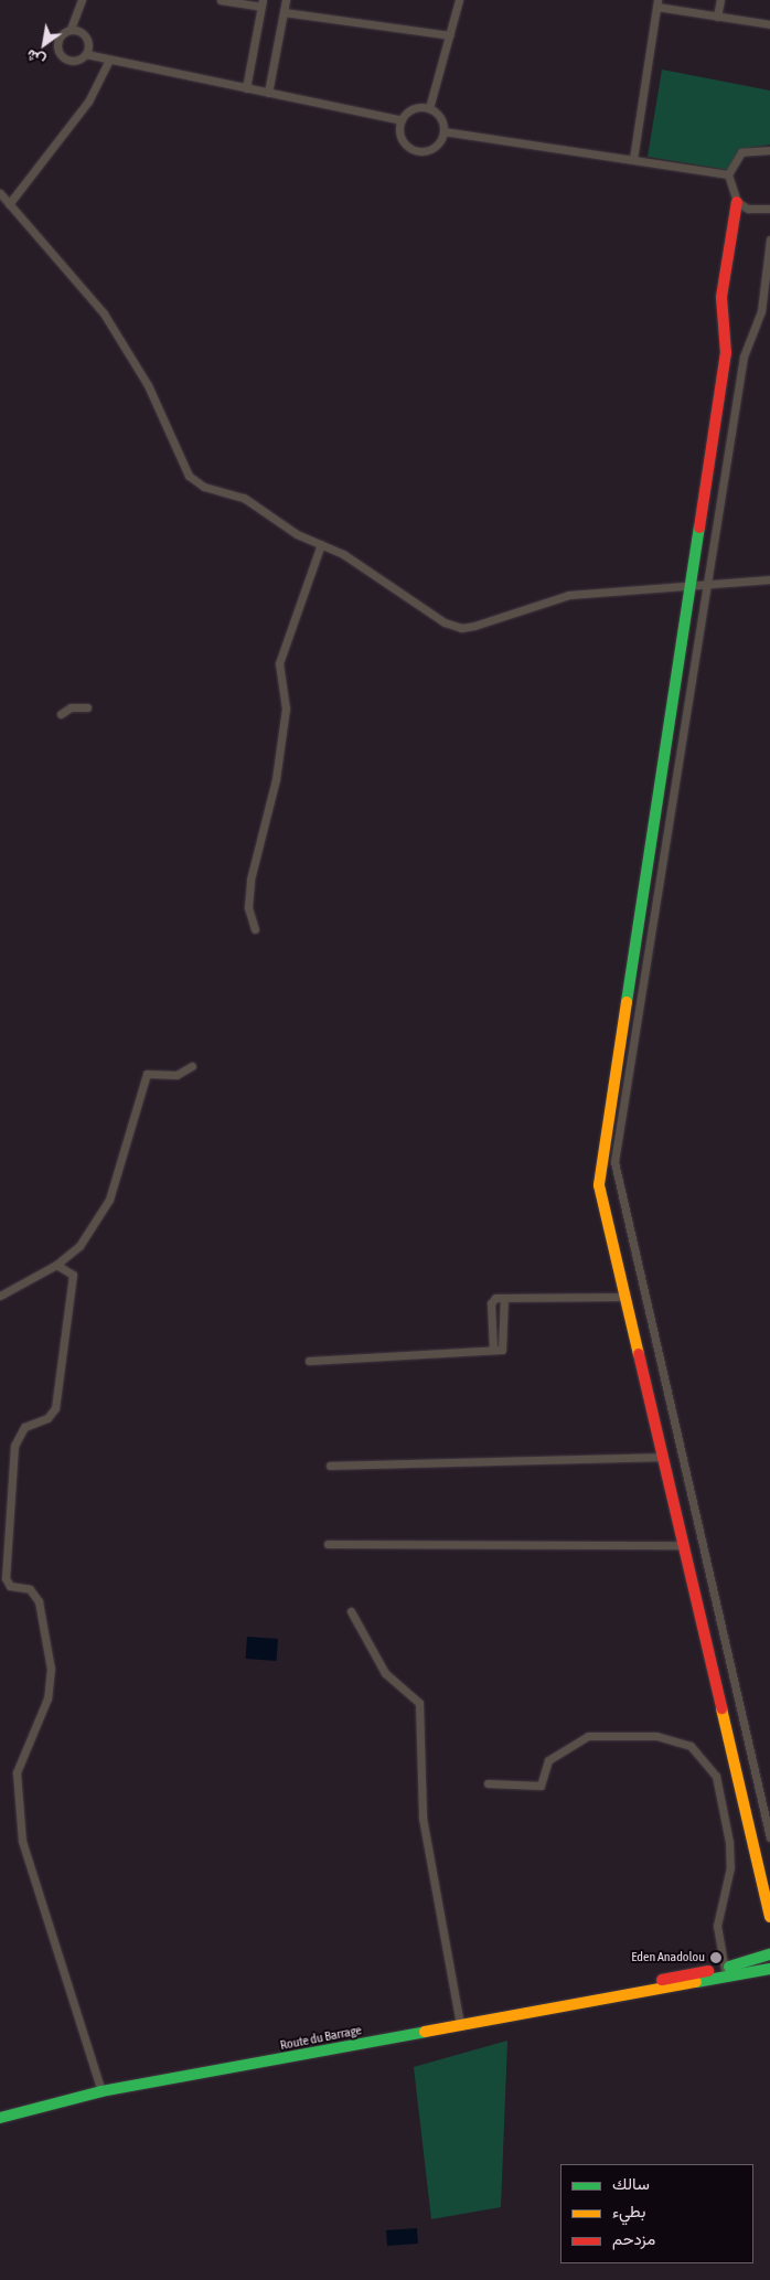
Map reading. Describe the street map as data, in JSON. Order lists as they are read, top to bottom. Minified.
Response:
{"streets":{"street":["Route du Barrage"]},"places":["Eden Anadolou"],"legend":["سالك","بطيء","مزدحم"],"north":"bottom left"}
